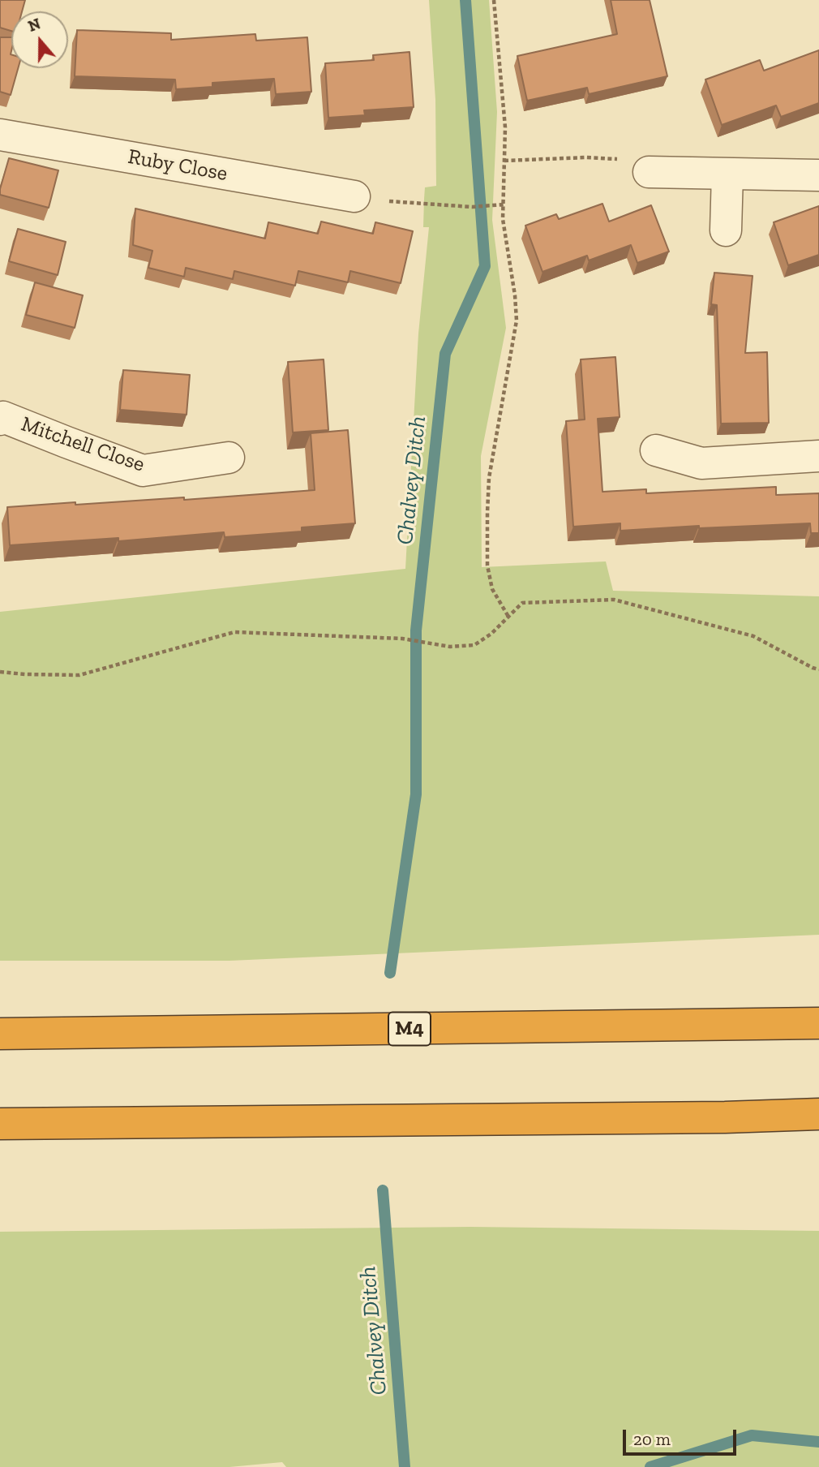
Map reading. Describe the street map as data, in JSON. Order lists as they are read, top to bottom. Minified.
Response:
{"streets":{"highway":["M4"],"street":["Ruby Close","Mitchell Close"]},"water":["Chalvey Ditch"],"scale_bar":"20 m","north":"top"}
